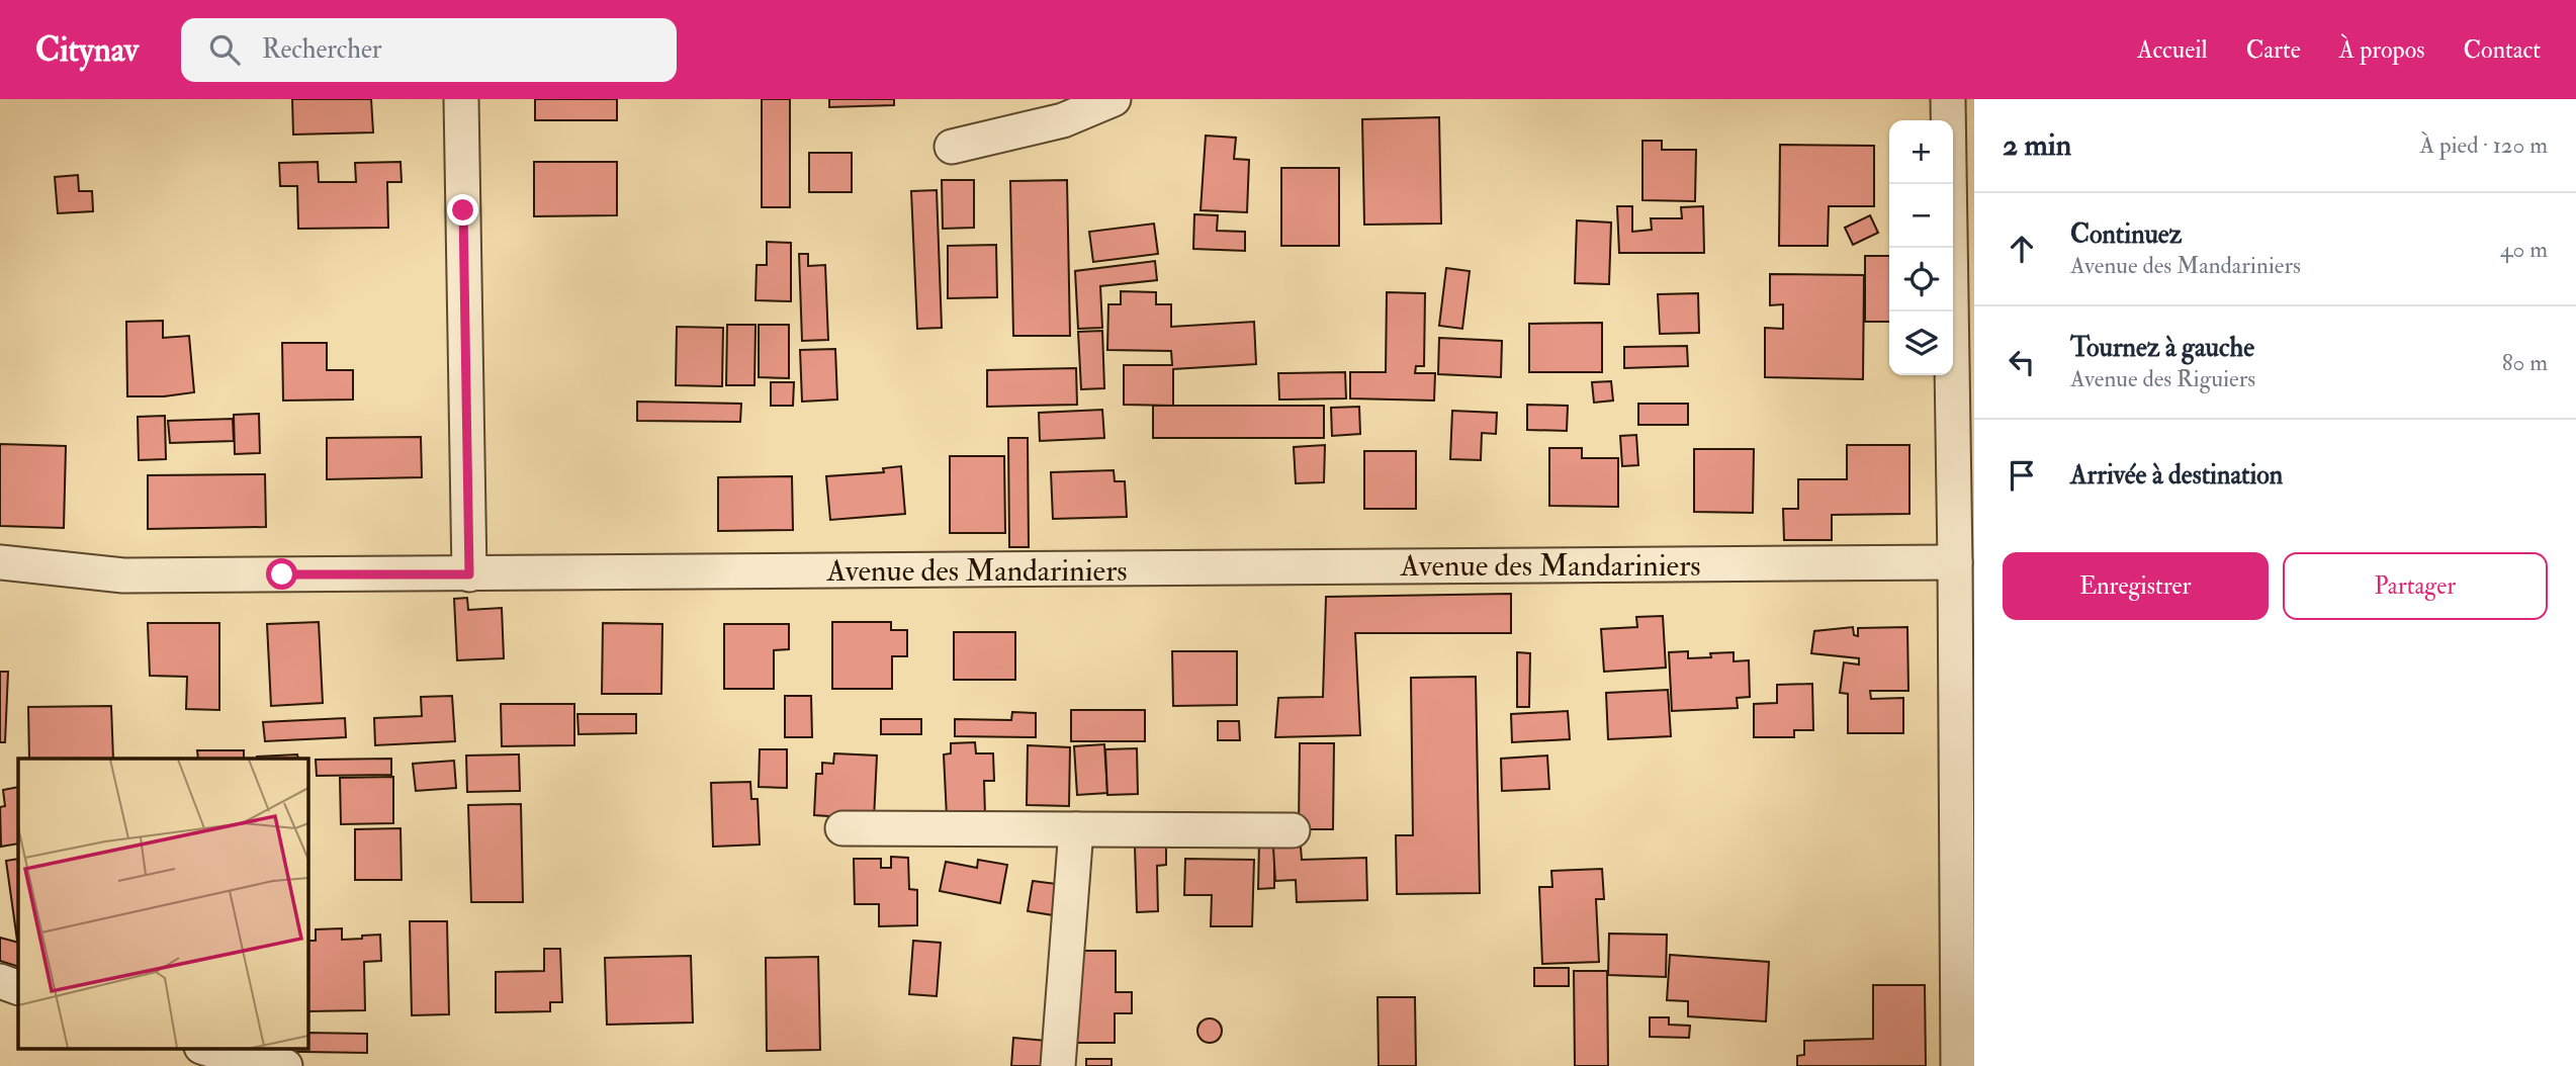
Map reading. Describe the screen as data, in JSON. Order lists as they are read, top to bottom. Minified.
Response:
{"streets":{"street":["Avenue des Mandariniers"]},"page":{"header":"Citynav","search":"Rechercher","nav":["Accueil","Carte","À propos","Contact"],"heading":["2 min","À pied · 120 m"],"map_buttons":["+","−"],"list":[["Continuez","Avenue des Mandariniers","40 m"],["Tournez à gauche","Avenue des Riguiers","80 m"],"Arrivée à destination"],"buttons":["Enregistrer","Partager"]}}
